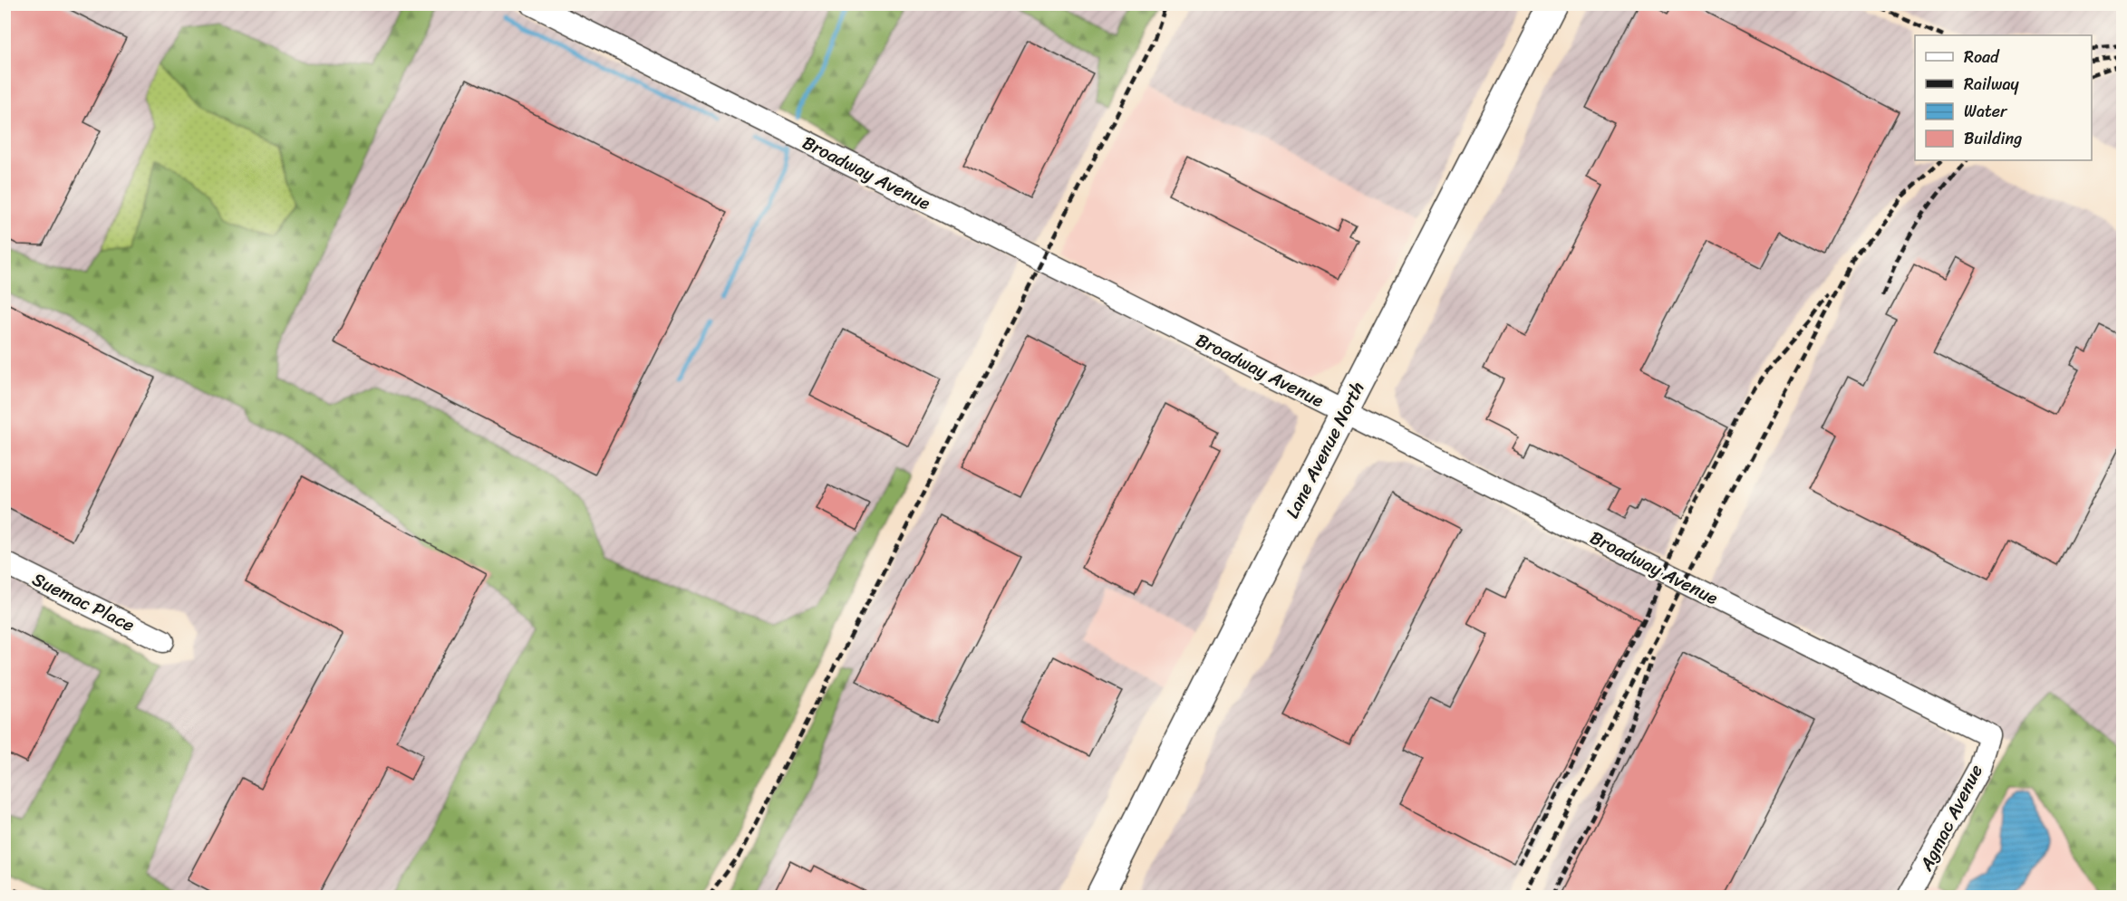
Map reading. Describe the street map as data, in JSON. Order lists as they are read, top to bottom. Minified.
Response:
{"streets":{"main road":["Lane Avenue North"],"street":["Broadway Avenue","Suemac Place","Agmac Avenue"]},"crossings":[["Broadway Avenue","Lane Avenue North"],["Broadway Avenue","Agmac Avenue"]],"legend":["Road","Railway","Water","Building"]}
